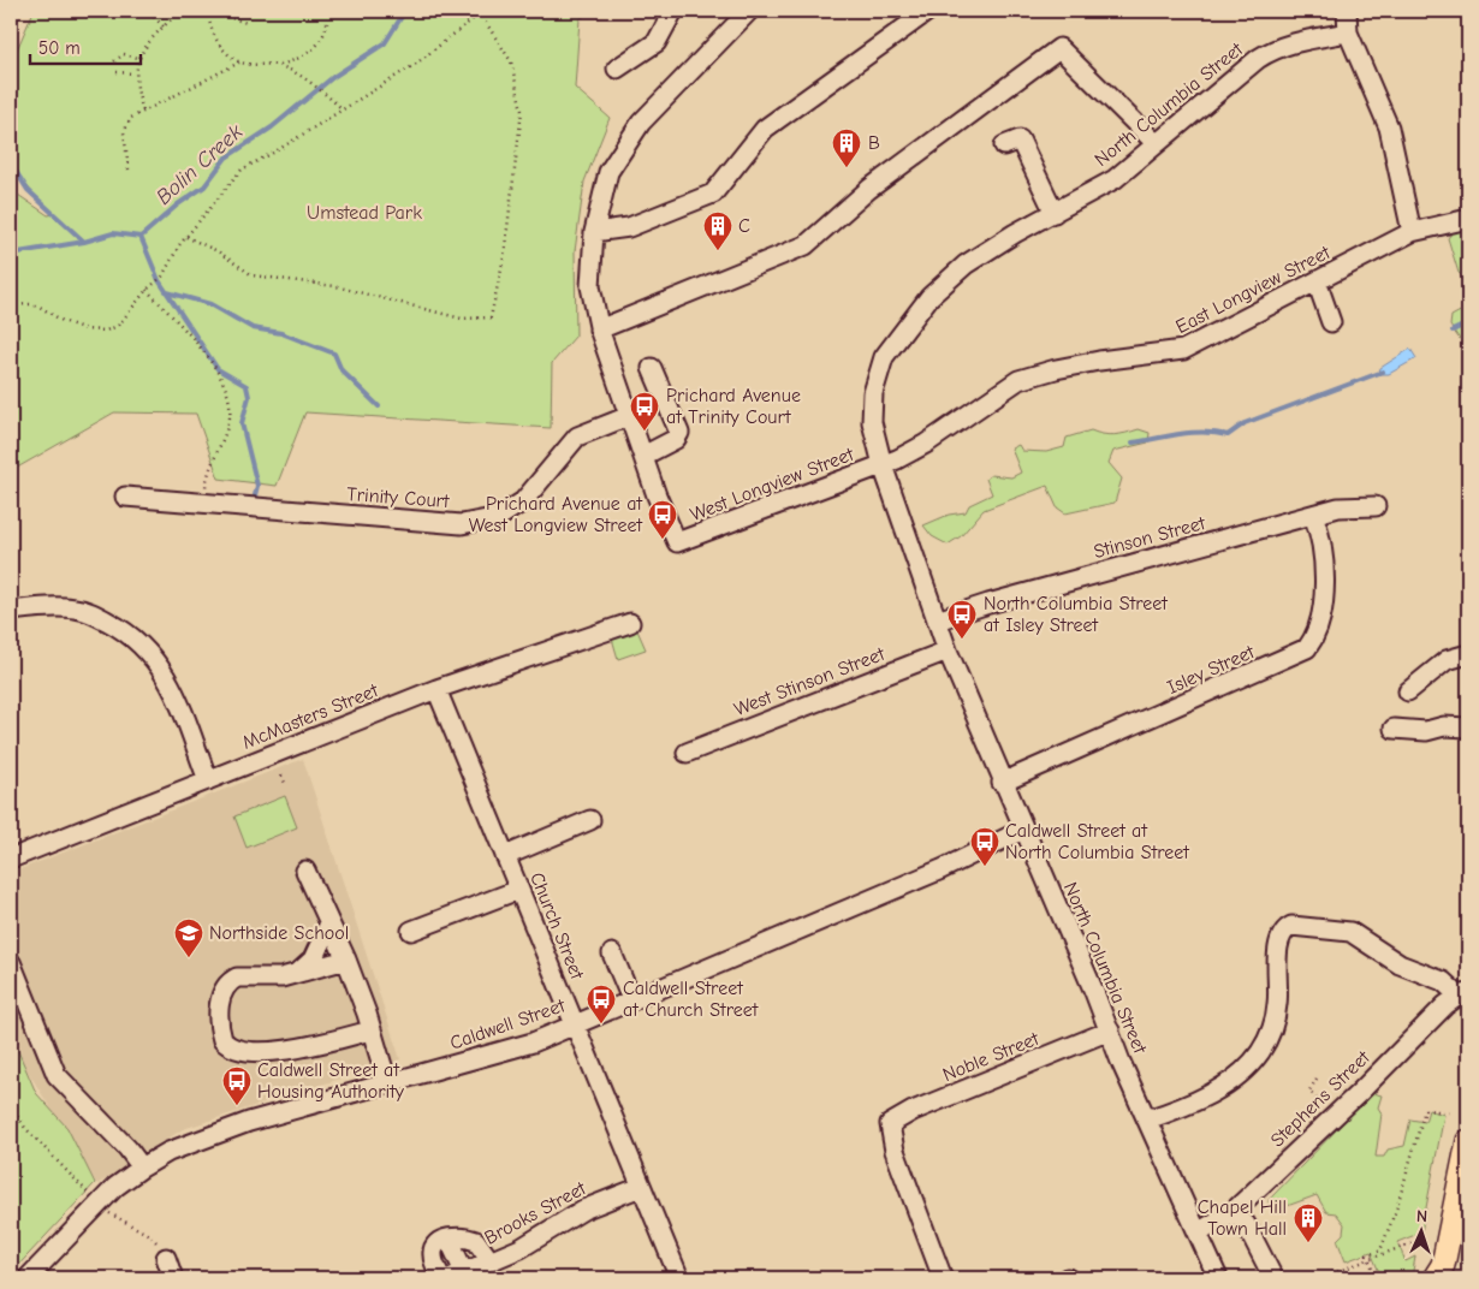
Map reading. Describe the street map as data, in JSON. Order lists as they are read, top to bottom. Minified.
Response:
{"streets":{"street":["North Columbia Street","East Longview Street","West Longview Street","Trinity Court","Stinson Street","Isley Street","West Stinson Street","McMasters Street","Church Street","Caldwell Street","Noble Street","Stephens Street","Brooks Street"]},"crossings":[["North Columbia Street","East Longview Street"],["North Columbia Street","West Longview Street"],["North Columbia Street","Stinson Street"],["North Columbia Street","Isley Street"],["North Columbia Street","West Stinson Street"],["North Columbia Street","Caldwell Street"],["North Columbia Street","Noble Street"],["North Columbia Street","Stephens Street"],["East Longview Street","West Longview Street"],["Stinson Street","Isley Street"],["McMasters Street","Church Street"],["Church Street","Caldwell Street"],["Church Street","Brooks Street"]],"water":["Bolin Creek"],"parks":["Umstead Park"],"places":{"building":["B","C","Chapel Hill Town Hall"],"bus stop":["Prichard Avenue at Trinity Court","Prichard Avenue at West Longview Street","North Columbia Street at Isley Street","Caldwell Street at North Columbia Street","Caldwell Street at Church Street","Caldwell Street at Housing Authority"],"school or university":["Northside School"]},"scale_bar":"50 m","north":"top"}
